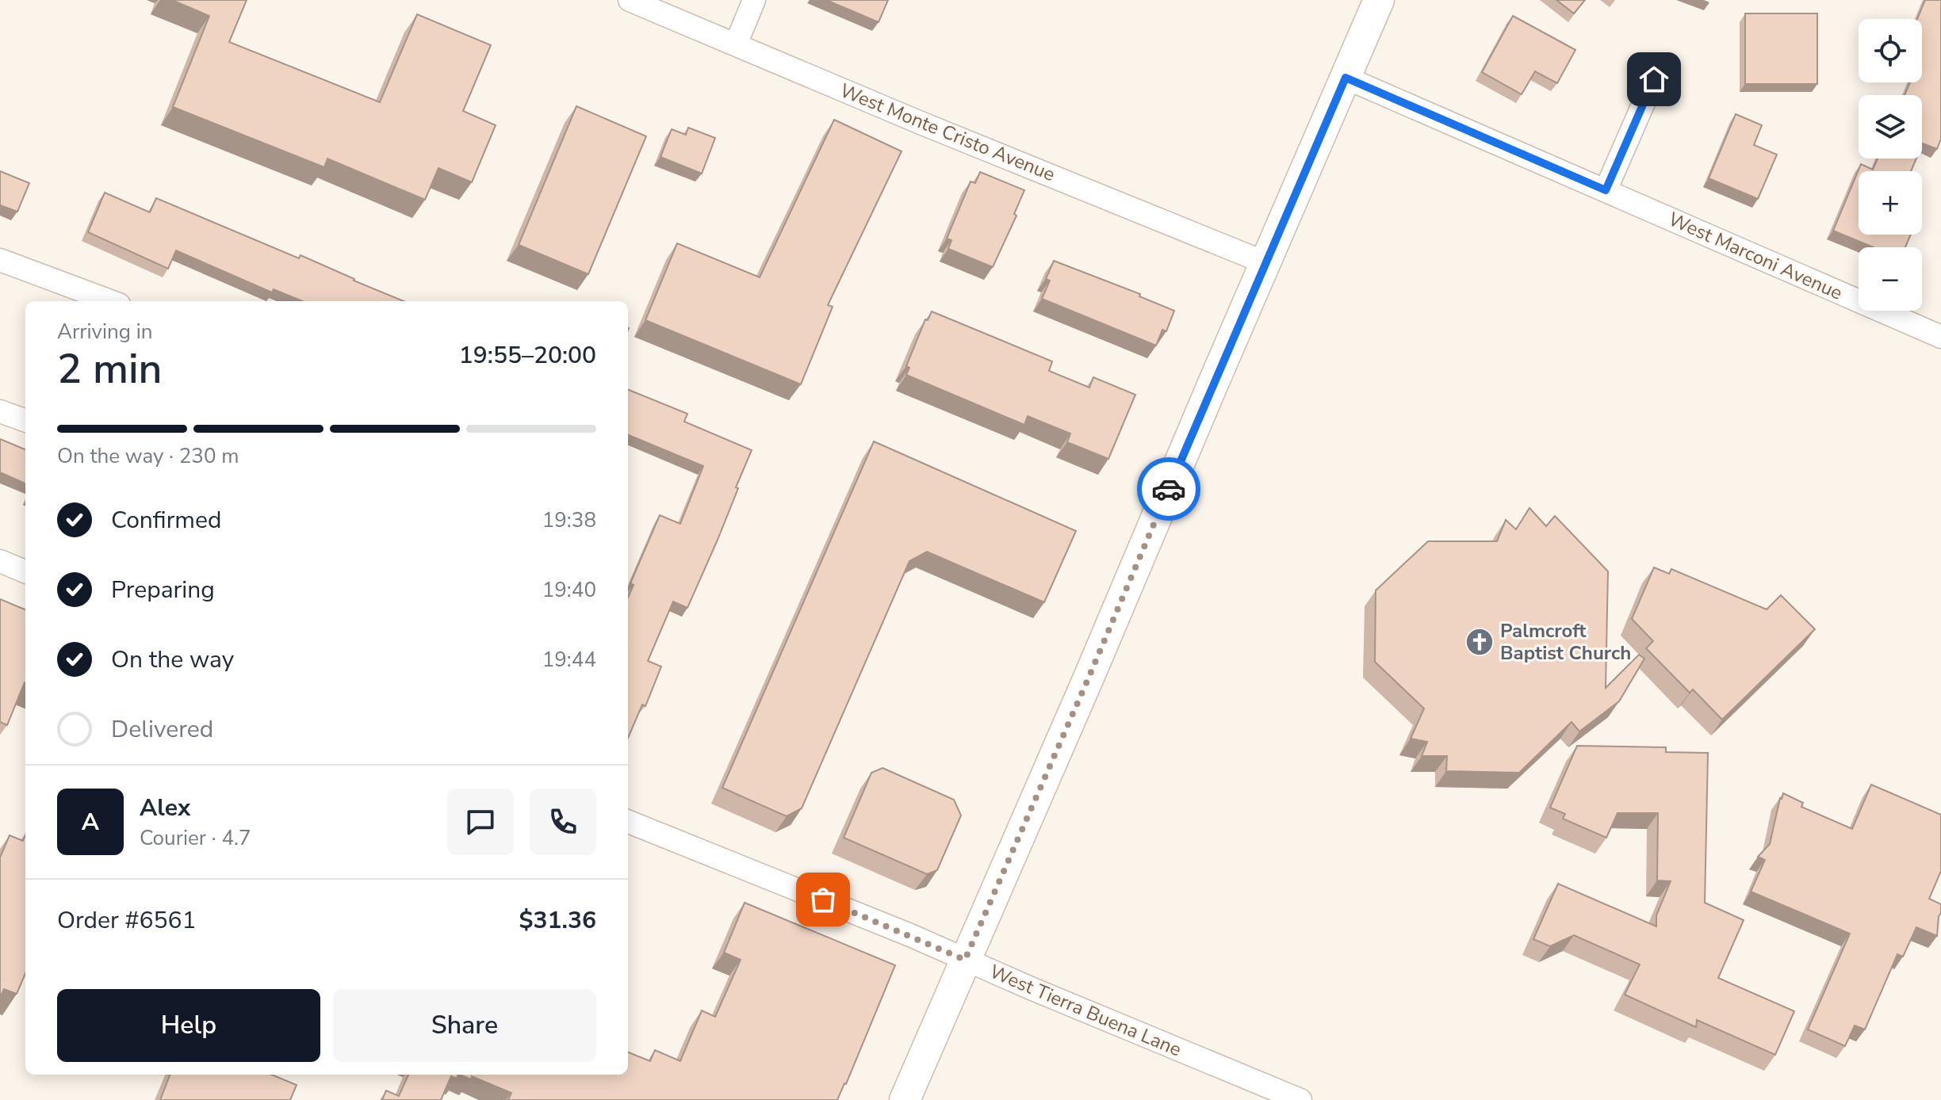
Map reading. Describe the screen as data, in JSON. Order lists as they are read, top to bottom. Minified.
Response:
{"streets":{"street":["West Monte Cristo Avenue","West Marconi Avenue","West Tierra Buena Lane"]},"places":{"church":["Palmcroft Baptist Church"]},"page":{"map_buttons":["+","−"],"heading":["2 min","Arriving in","19:55–20:00"],"panel":["Alex","Courier · 4.7","Order #6561","$31.36"],"bar":"On the way · 230 m","list":[["Confirmed","19:38"],["Preparing","19:40"],["On the way","19:44"],"Delivered"],"round":"A","buttons":["Help","Share"]}}
